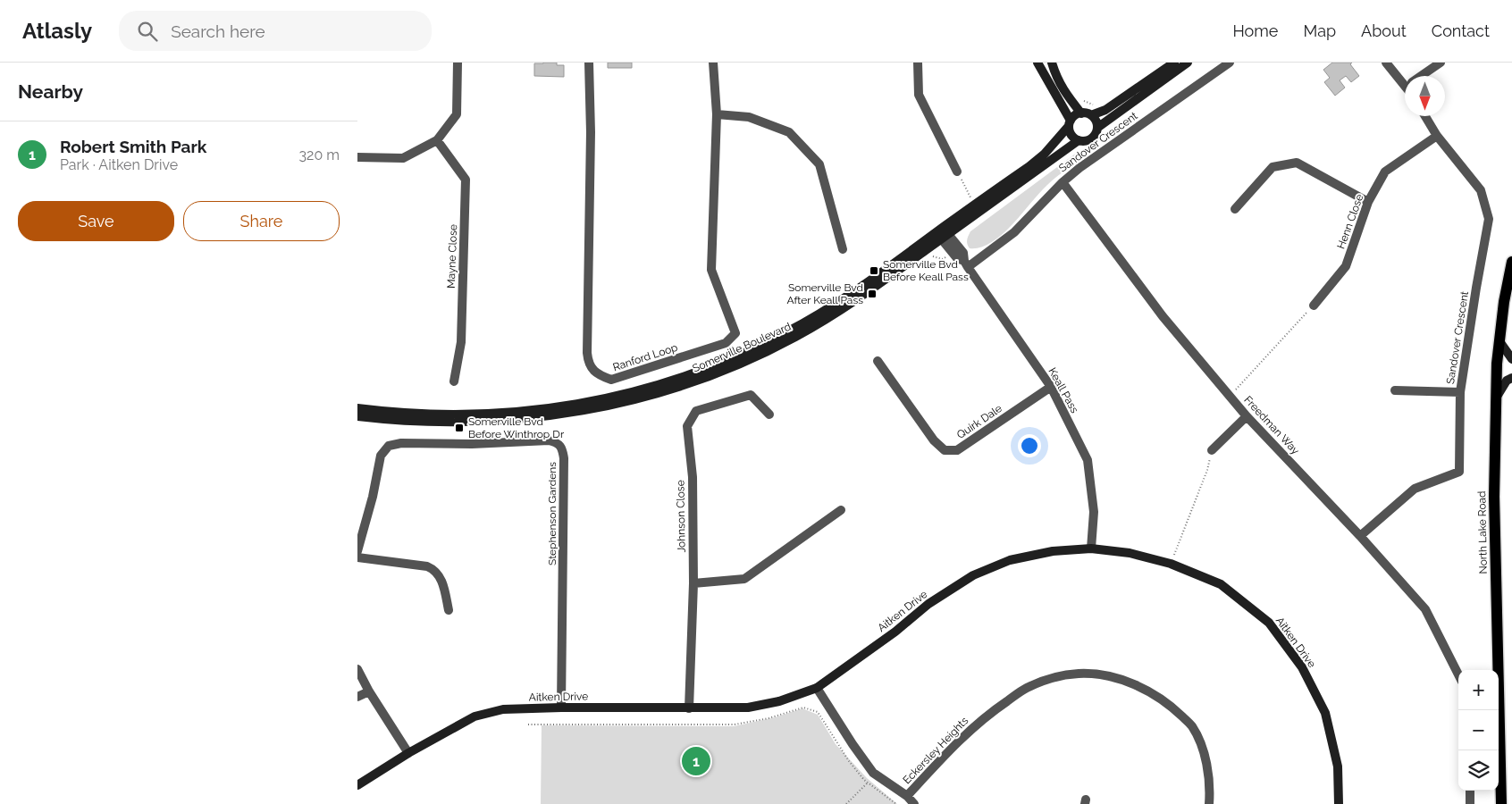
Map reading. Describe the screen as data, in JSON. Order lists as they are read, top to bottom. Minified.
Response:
{"streets":{"main road":["Somerville Boulevard","North Lake Road","Aitken Drive"],"street":["Sandover Crescent","Henn Close","Mayne Close","Ranford Loop","Keall Pass","Quirk Dale","Freedman Way","Stephenson Gardens","Johnson Close","Eckersley Heights"]},"crossings":[["Sandover Crescent","Henn Close"],["Sandover Crescent","Keall Pass"],["Sandover Crescent","Freedman Way"],["Somerville Boulevard","Keall Pass"],["Keall Pass","Quirk Dale"],["Keall Pass","Aitken Drive"],["Stephenson Gardens","Aitken Drive"],["Johnson Close","Aitken Drive"],["Aitken Drive","Eckersley Heights"]],"places":{"transit":["Somerville Bvd Before Keall Pass","Somerville Bvd After Keall Pass","Somerville Bvd Before Winthrop Dr"]},"north":"bottom","page":{"header":"Atlasly","search":"Search here","nav":["Home","Map","About","Contact"],"heading":"Nearby","list":[{"mark":"1","name":"Robert Smith Park","note":"Park · Aitken Drive","value":"320 m"}],"buttons":["Save","Share"],"map_buttons":["+","−"],"pins":"1"}}
